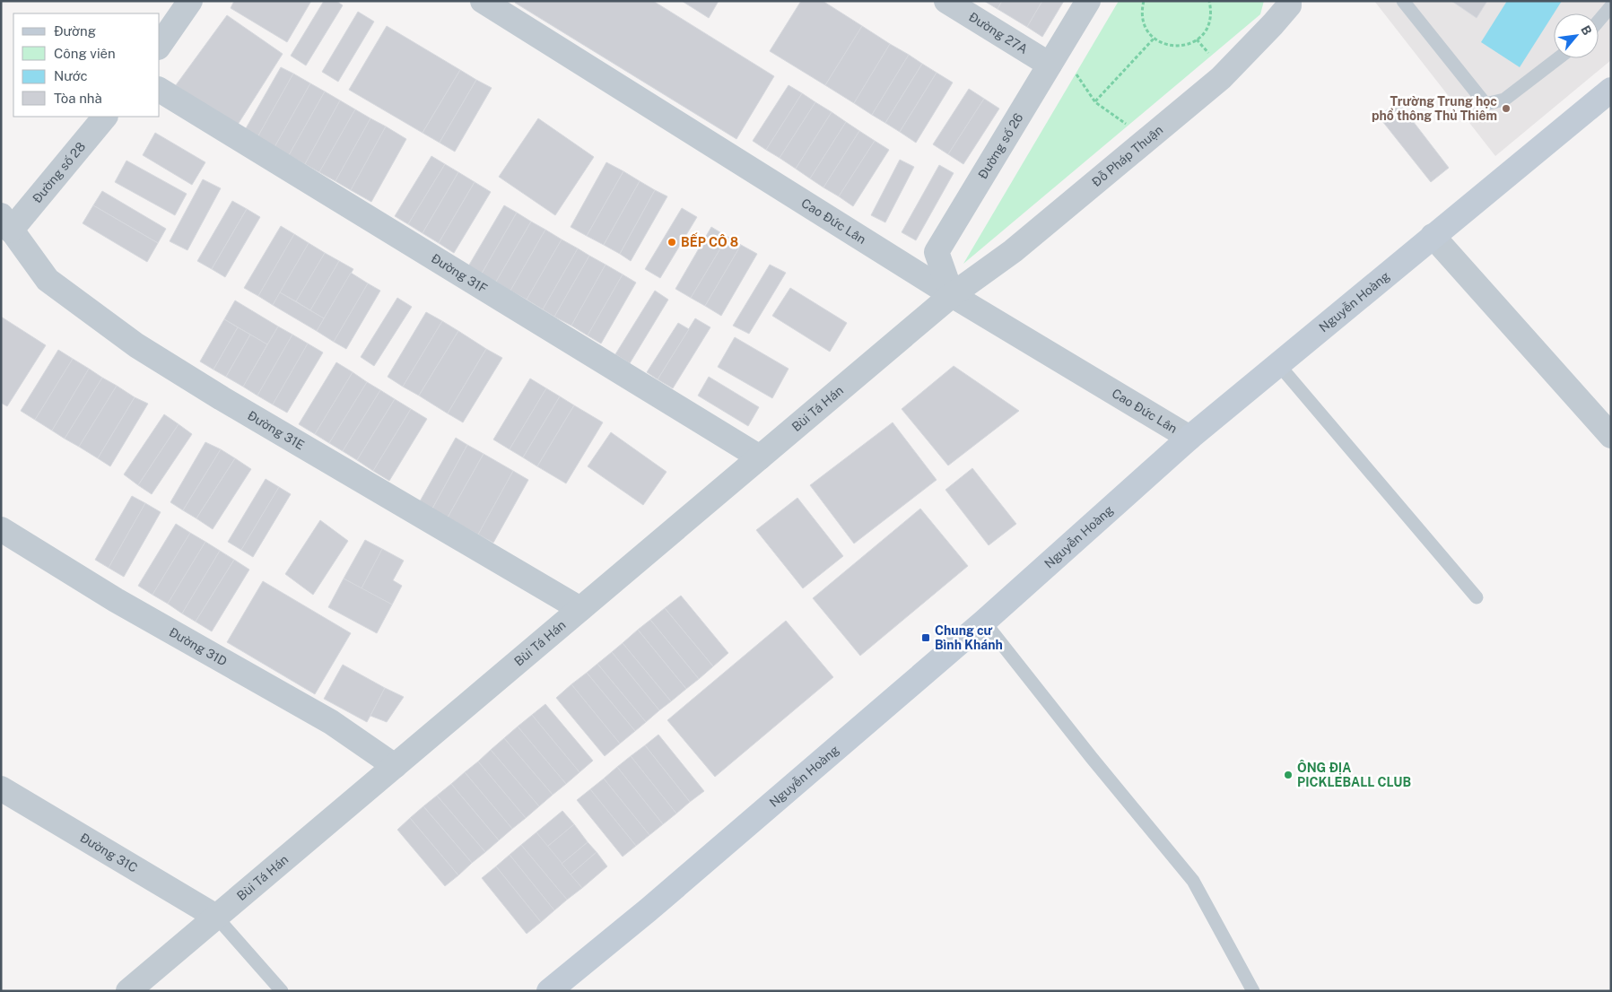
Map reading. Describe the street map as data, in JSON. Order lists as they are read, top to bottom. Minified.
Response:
{"streets":{"street":["Đường 27A","Đường số 26","Đỗ Pháp Thuận","Đường số 28","Cao Đức Lân","Đường 31F","Nguyễn Hoàng","Bùi Tá Hán","Đường 31E","Đường 31D","Đường 31C"]},"crossings":[["Đường 27A","Đường số 26"],["Đường số 26","Đỗ Pháp Thuận"],["Đường số 26","Cao Đức Lân"],["Đường số 26","Bùi Tá Hán"],["Đỗ Pháp Thuận","Cao Đức Lân"],["Đỗ Pháp Thuận","Bùi Tá Hán"],["Đường số 28","Đường 31E"],["Cao Đức Lân","Nguyễn Hoàng"],["Cao Đức Lân","Bùi Tá Hán"],["Đường 31F","Bùi Tá Hán"],["Bùi Tá Hán","Đường 31E"],["Bùi Tá Hán","Đường 31D"],["Bùi Tá Hán","Đường 31C"]],"places":{"other":["Trường Trung học phổ thông Thủ Thiêm","BẾP CÔ 8","ÔNG ĐỊA PICKLEBALL CLUB"],"transit":["Chung cư Bình Khánh"]},"legend":["Đường","Công viên","Nước","Tòa nhà"],"north":"top right"}
